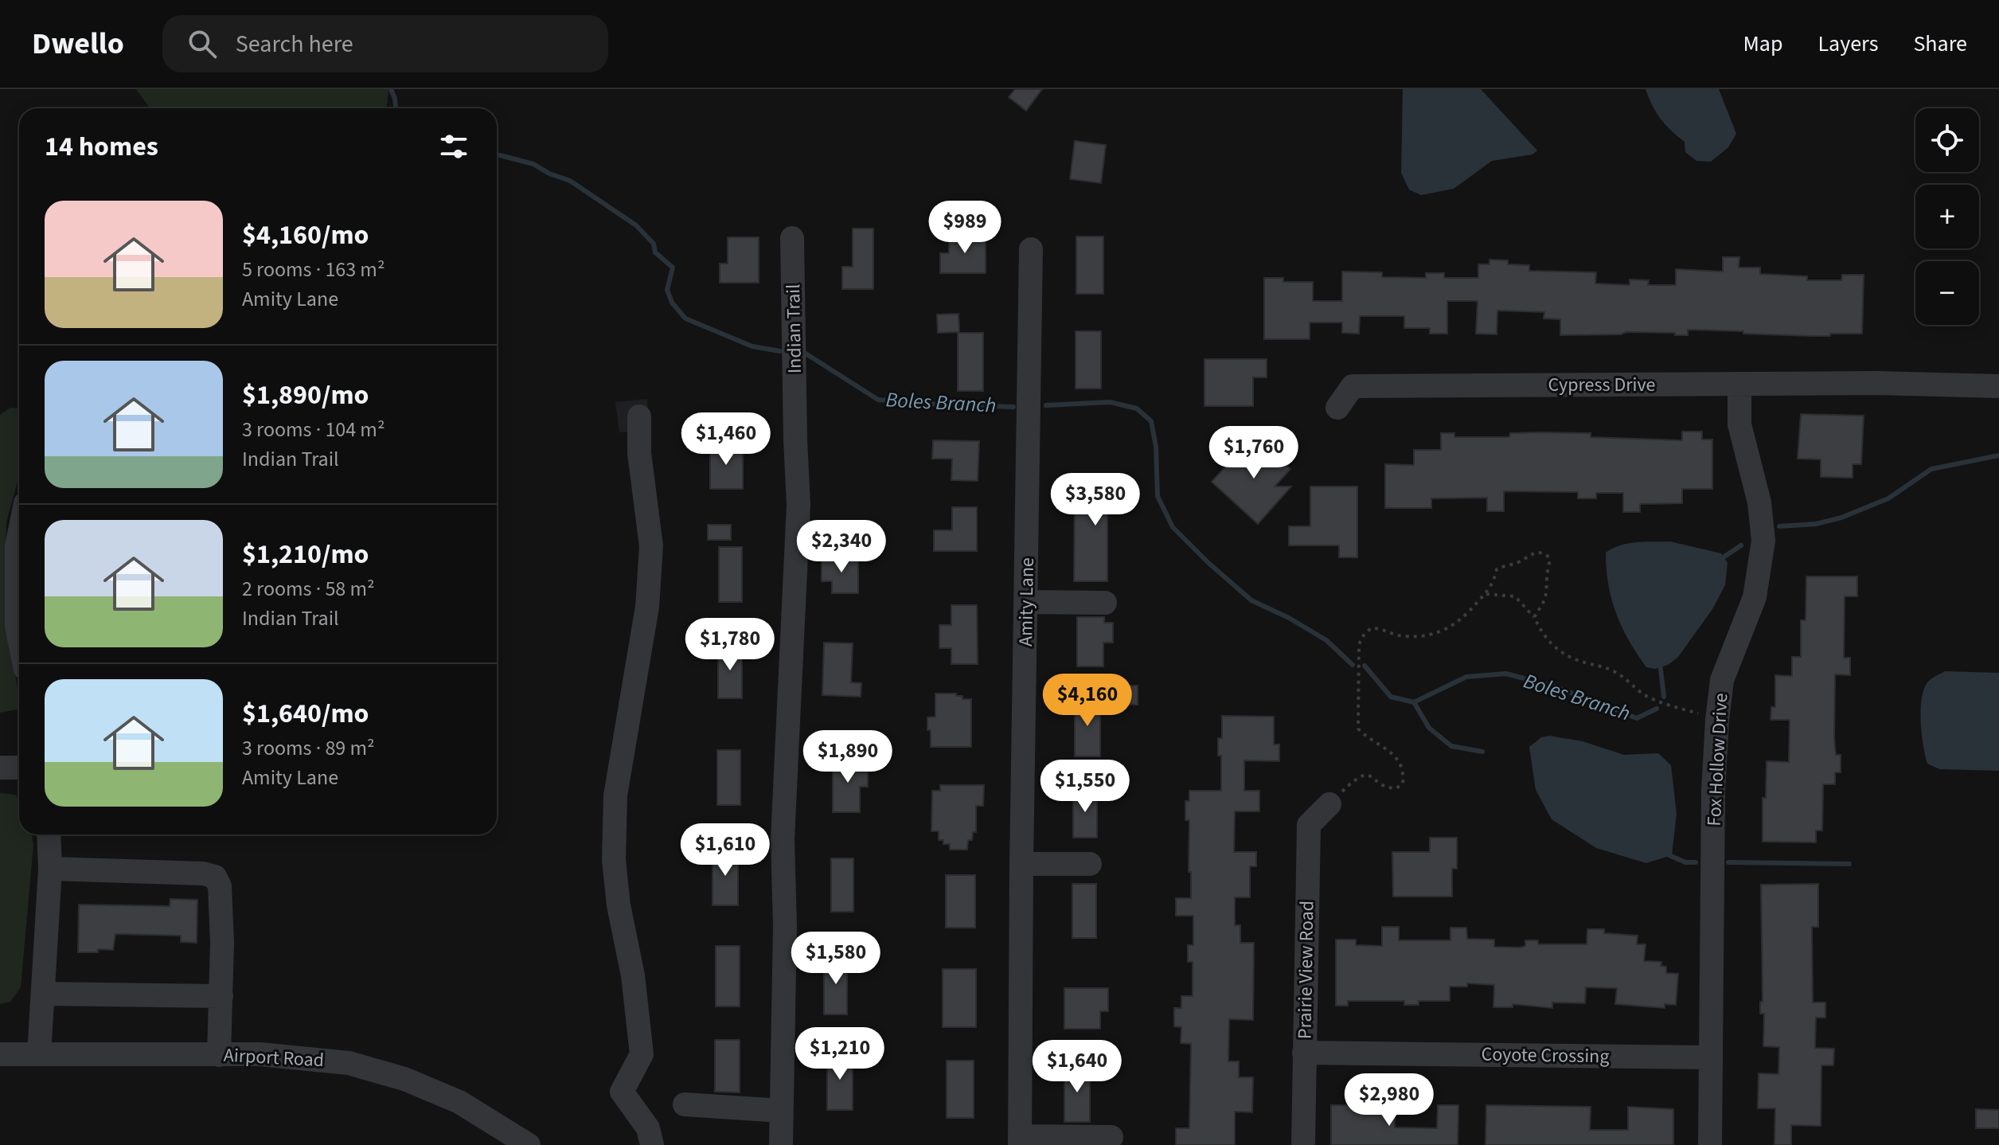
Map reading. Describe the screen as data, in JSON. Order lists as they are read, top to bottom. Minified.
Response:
{"streets":{"street":["Indian Trail","Cypress Drive","Amity Lane","Fox Hollow Drive","Prairie View Road","Coyote Crossing","Airport Road"]},"crossings":[["Cypress Drive","Fox Hollow Drive"],["Fox Hollow Drive","Coyote Crossing"],["Prairie View Road","Coyote Crossing"]],"water":["Boles Branch"],"page":{"header":"Dwello","search":"Search here","nav":["Map","Layers","Share"],"map_buttons":["+","−"],"heading":"14 homes","list":[{"name":"$4,160/mo","note":"5 rooms · 163 m² · Amity Lane"},{"name":"$1,890/mo","note":"3 rooms · 104 m² · Indian Trail"},{"name":"$1,210/mo","note":"2 rooms · 58 m² · Indian Trail"},{"name":"$1,640/mo","note":"3 rooms · 89 m² · Amity Lane"}],"price":["$989","$1,460","$1,760","$3,580","$2,340","$1,780","$4,160","$1,890","$1,550","$1,610","$1,580","$1,210","$1,640","$2,980"]}}
